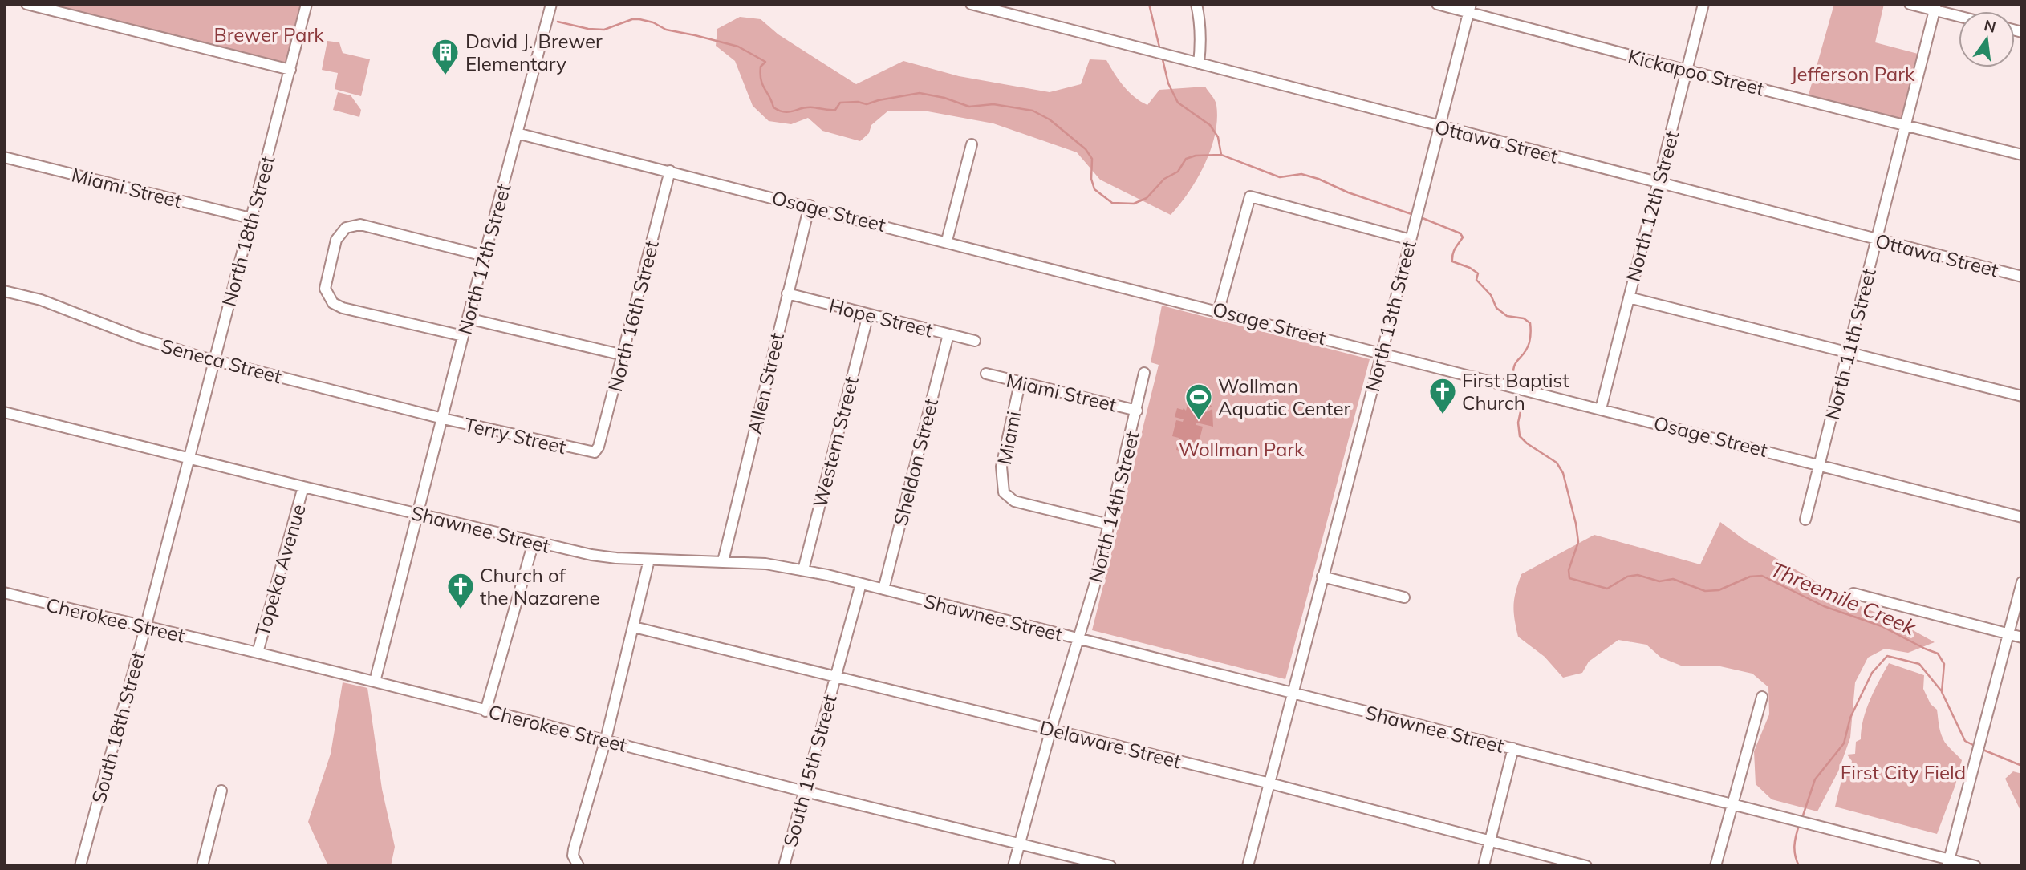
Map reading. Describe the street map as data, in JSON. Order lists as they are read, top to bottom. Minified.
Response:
{"streets":{"street":["Kickapoo Street","Ottawa Street","Miami Street","North 12th Street","Osage Street","North 18th Street","North 17th Street","North 16th Street","North 13th Street","Hope Street","North 11th Street","Seneca Street","Allen Street","Terry Street","Miami","Western Street","Sheldon Street","North 14th Street","Shawnee Street","Topeka Avenue","Cherokee Street","South 18th Street","Delaware Street","South 15th Street"]},"crossings":[["Kickapoo Street","North 12th Street"],["Kickapoo Street","North 13th Street"],["Kickapoo Street","North 11th Street"],["Ottawa Street","North 12th Street"],["Ottawa Street","North 13th Street"],["Ottawa Street","North 11th Street"],["Miami Street","North 18th Street"],["Miami Street","Miami"],["Miami Street","North 14th Street"],["North 12th Street","Osage Street"],["Osage Street","North 17th Street"],["Osage Street","North 16th Street"],["Osage Street","North 13th Street"],["Osage Street","North 11th Street"],["Osage Street","Allen Street"],["North 18th Street","Seneca Street"],["North 18th Street","Shawnee Street"],["North 18th Street","South 18th Street"],["North 17th Street","Seneca Street"],["North 17th Street","Terry Street"],["North 17th Street","Shawnee Street"],["North 17th Street","Cherokee Street"],["North 16th Street","Terry Street"],["North 13th Street","Shawnee Street"],["North 13th Street","Delaware Street"],["Hope Street","Allen Street"],["Hope Street","Western Street"],["Hope Street","Sheldon Street"],["Seneca Street","Terry Street"],["Allen Street","Shawnee Street"],["Miami","North 14th Street"],["Western Street","Shawnee Street"],["Sheldon Street","Shawnee Street"],["North 14th Street","Shawnee Street"],["North 14th Street","Cherokee Street"],["North 14th Street","Delaware Street"],["Shawnee Street","Topeka Avenue"],["Shawnee Street","South 18th Street"],["Shawnee Street","South 15th Street"],["Topeka Avenue","Cherokee Street"],["Cherokee Street","South 18th Street"],["Cherokee Street","South 15th Street"],["Delaware Street","South 15th Street"]],"water":["Threemile Creek"],"parks":["Brewer Park","Jefferson Park","Wollman Park","First City Field"],"places":{"building":["David J. Brewer Elementary"],"church":["First Baptist Church","Church of the Nazarene"],"sports":["Wollman Aquatic Center"]},"north":"top"}
